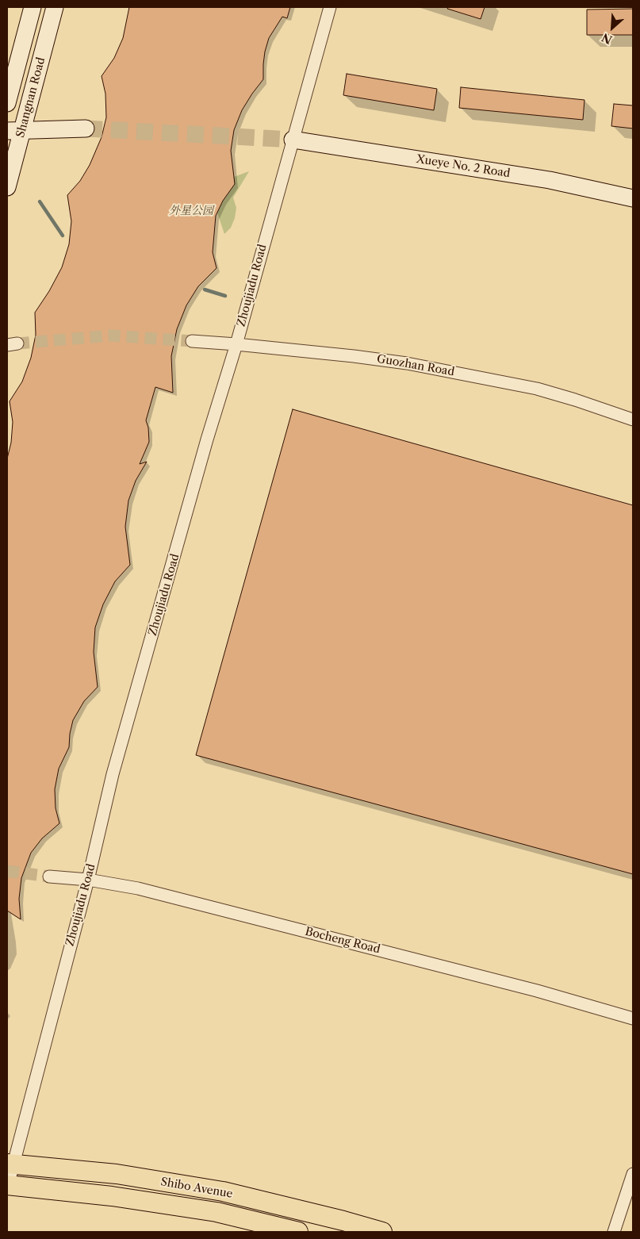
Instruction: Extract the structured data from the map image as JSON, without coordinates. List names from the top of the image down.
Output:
{
  "streets": {
    "main road": ["Shibo Avenue"],
    "street": [
      "Shangnan Road",
      "Xueye No. 2 Road",
      "Zhoujiadu Road",
      "Guozhan Road",
      "Bocheng Road"
    ]
  },
  "crossings": [
    ["Xueye No. 2 Road", "Zhoujiadu Road"],
    ["Zhoujiadu Road", "Guozhan Road"],
    ["Zhoujiadu Road", "Bocheng Road"],
    ["Zhoujiadu Road", "Shibo Avenue"]
  ],
  "parks": ["外星公园"],
  "north": "bottom left"
}
